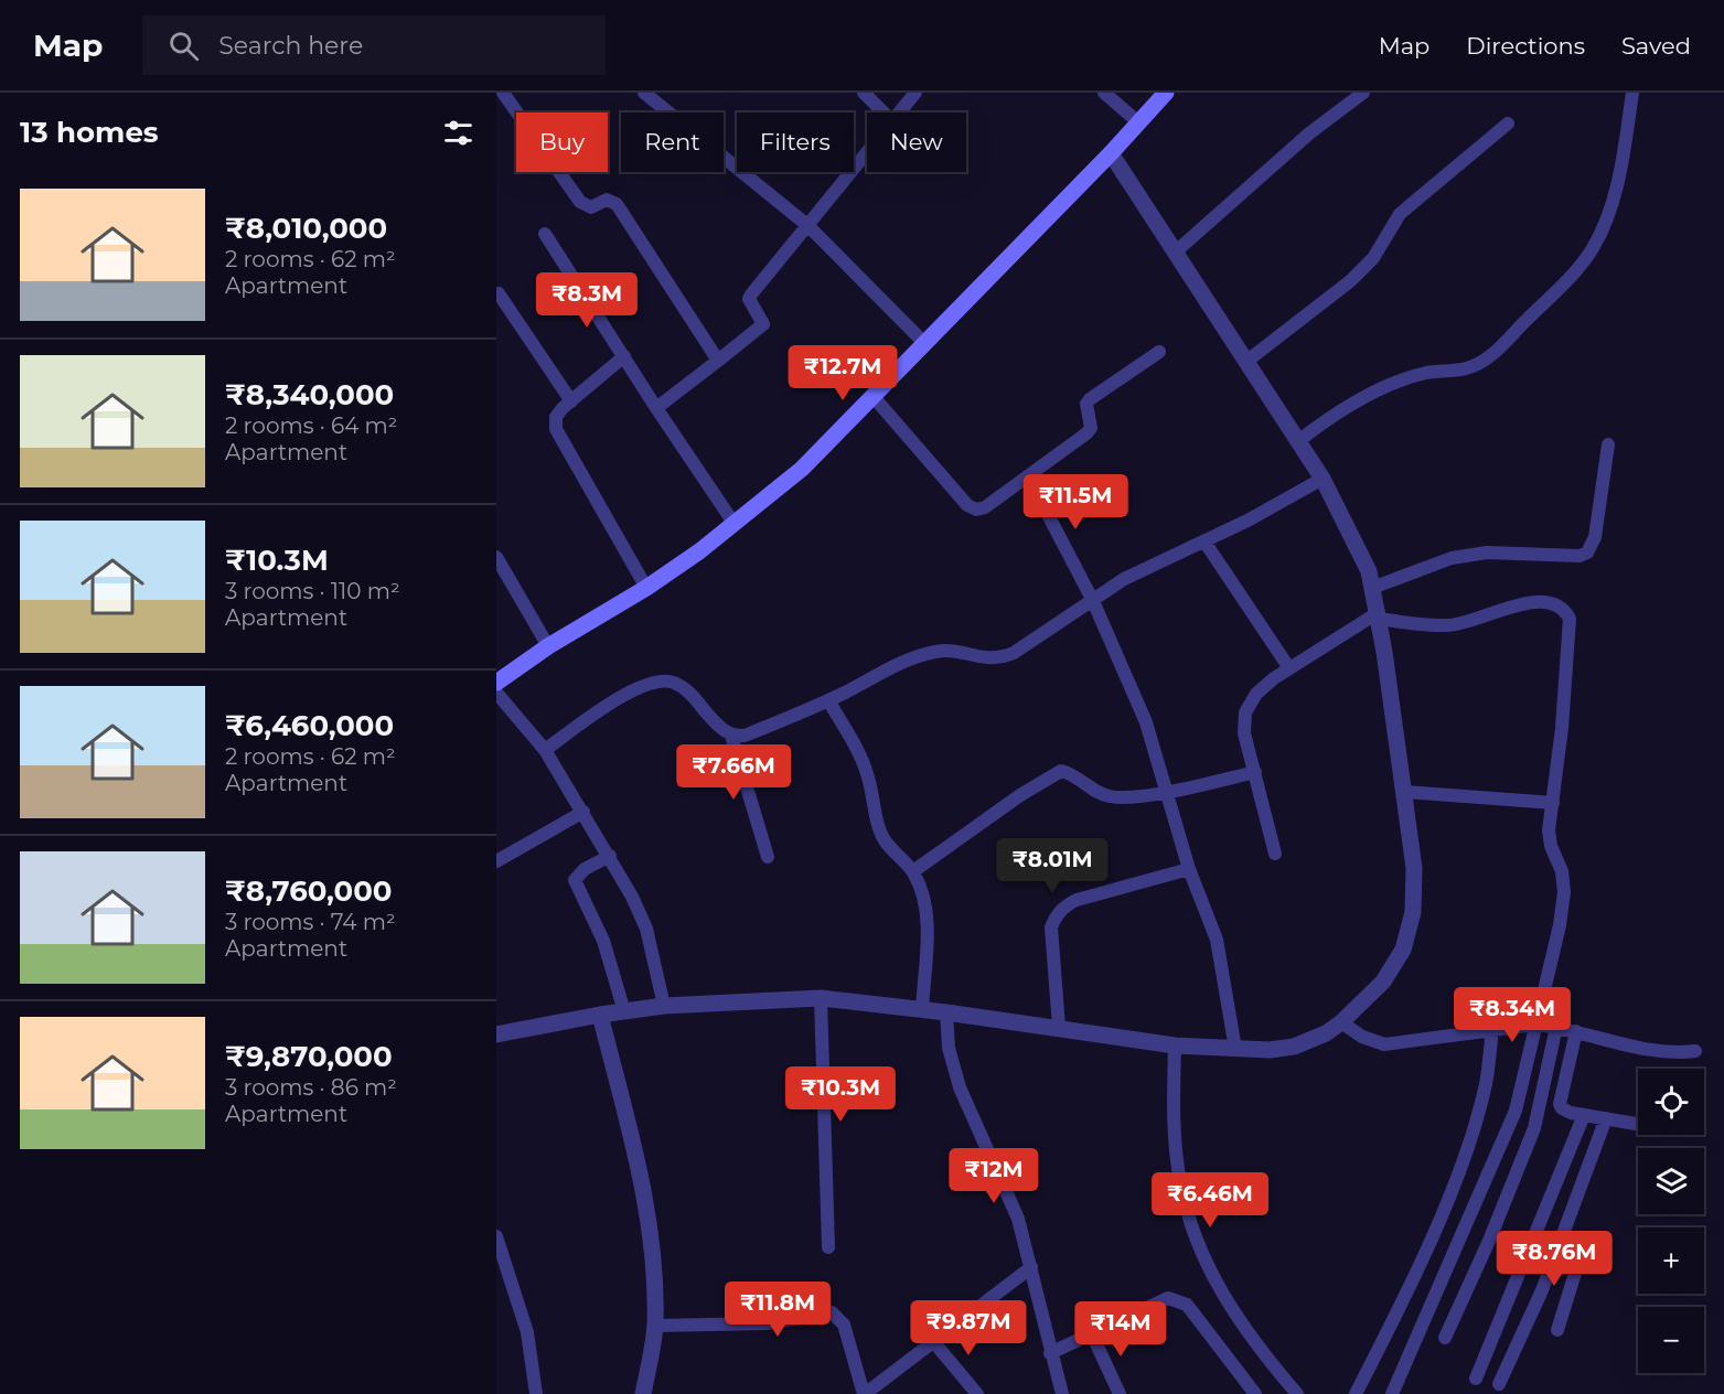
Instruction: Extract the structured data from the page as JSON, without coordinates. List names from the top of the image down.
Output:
{
  "page": {
    "header": "Map",
    "search": "Search here",
    "nav": ["Map", "Directions", "Saved"],
    "heading": "13 homes",
    "chip": [
      "Buy",
      "Rent",
      "Filters",
      "New"
    ],
    "list": [
      {
        "name": "₹8,010,000",
        "note": "2 rooms · 62 m² · Apartment"
      },
      {
        "name": "₹8,340,000",
        "note": "2 rooms · 64 m² · Apartment"
      },
      {
        "name": "₹10.3M",
        "note": "3 rooms · 110 m² · Apartment"
      },
      {
        "name": "₹6,460,000",
        "note": "2 rooms · 62 m² · Apartment"
      },
      {
        "name": "₹8,760,000",
        "note": "3 rooms · 74 m² · Apartment"
      },
      {
        "name": "₹9,870,000",
        "note": "3 rooms · 86 m² · Apartment"
      }
    ],
    "price": [
      "₹8.3M",
      "₹12.7M",
      "₹11.5M",
      "₹7.66M",
      "₹8.01M",
      "₹8.34M",
      "₹10.3M",
      "₹12M",
      "₹6.46M",
      "₹8.76M",
      "₹11.8M",
      "₹9.87M",
      "₹14M"
    ],
    "map_buttons": ["+", "−"]
  }
}
